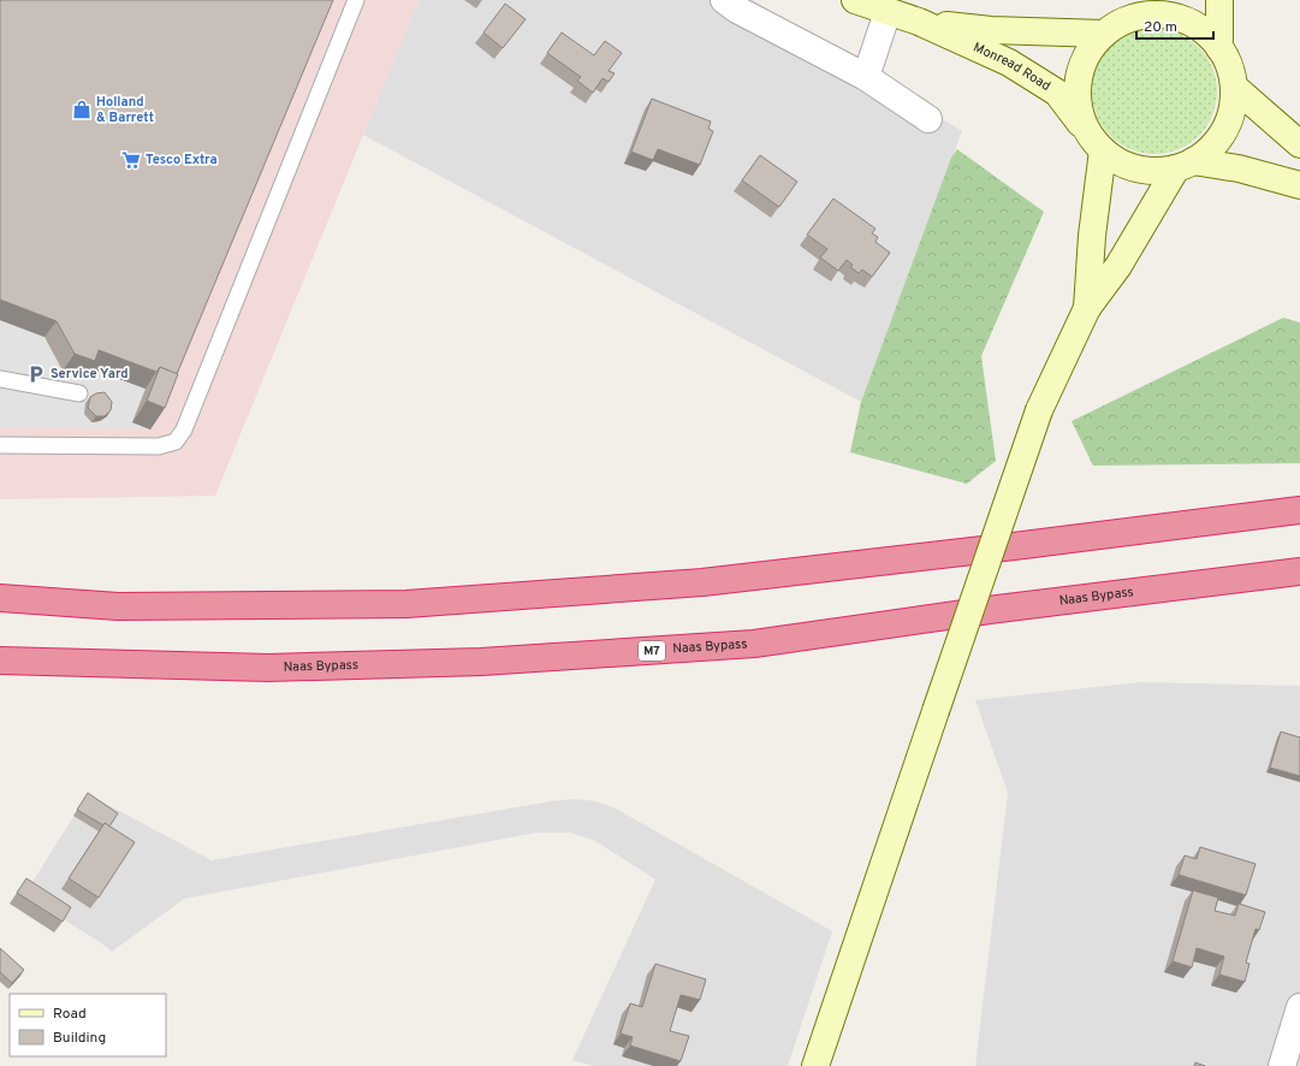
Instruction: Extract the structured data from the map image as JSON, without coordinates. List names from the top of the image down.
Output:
{
  "streets": {
    "highway": ["Naas Bypass", "M7"],
    "street": ["Monread Road"]
  },
  "places": {
    "shop": ["Holland & Barrett"],
    "supermarket": ["Tesco Extra"],
    "parking": ["Service Yard"]
  },
  "legend": ["Road", "Building"],
  "scale_bar": "20 m"
}
